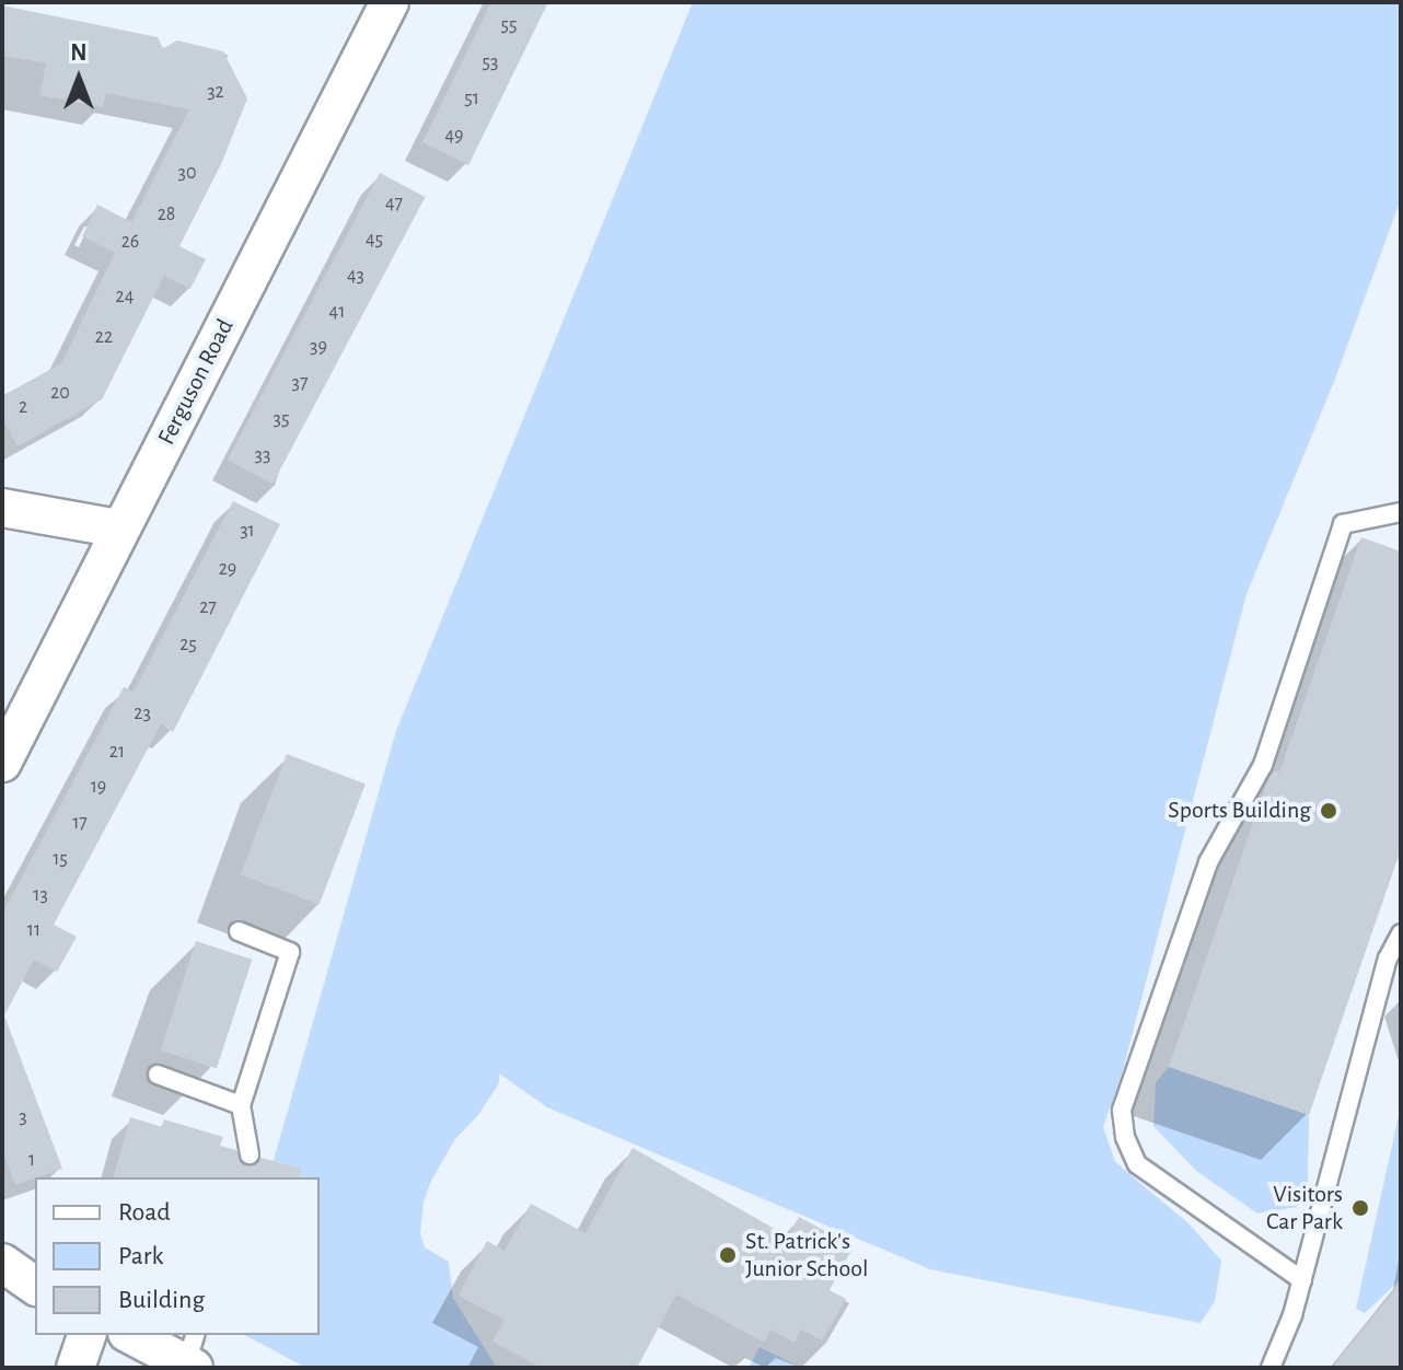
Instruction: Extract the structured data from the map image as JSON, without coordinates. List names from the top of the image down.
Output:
{
  "streets": {
    "street": ["Ferguson Road"]
  },
  "places": ["Sports Building", "Visitors Car Park", "St. Patrick's Junior School"],
  "house_numbers": [
    "55",
    "53",
    "32",
    "51",
    "49",
    "30",
    "47",
    "28",
    "45",
    "26",
    "43",
    "24",
    "41",
    "22",
    "39",
    "37",
    "20",
    "2",
    "35",
    "33",
    "31",
    "29",
    "27",
    "25",
    "23",
    "21",
    "19",
    "17",
    "15",
    "13",
    "11",
    "3",
    "1"
  ],
  "legend": ["Road", "Park", "Building"],
  "north": "top"
}
